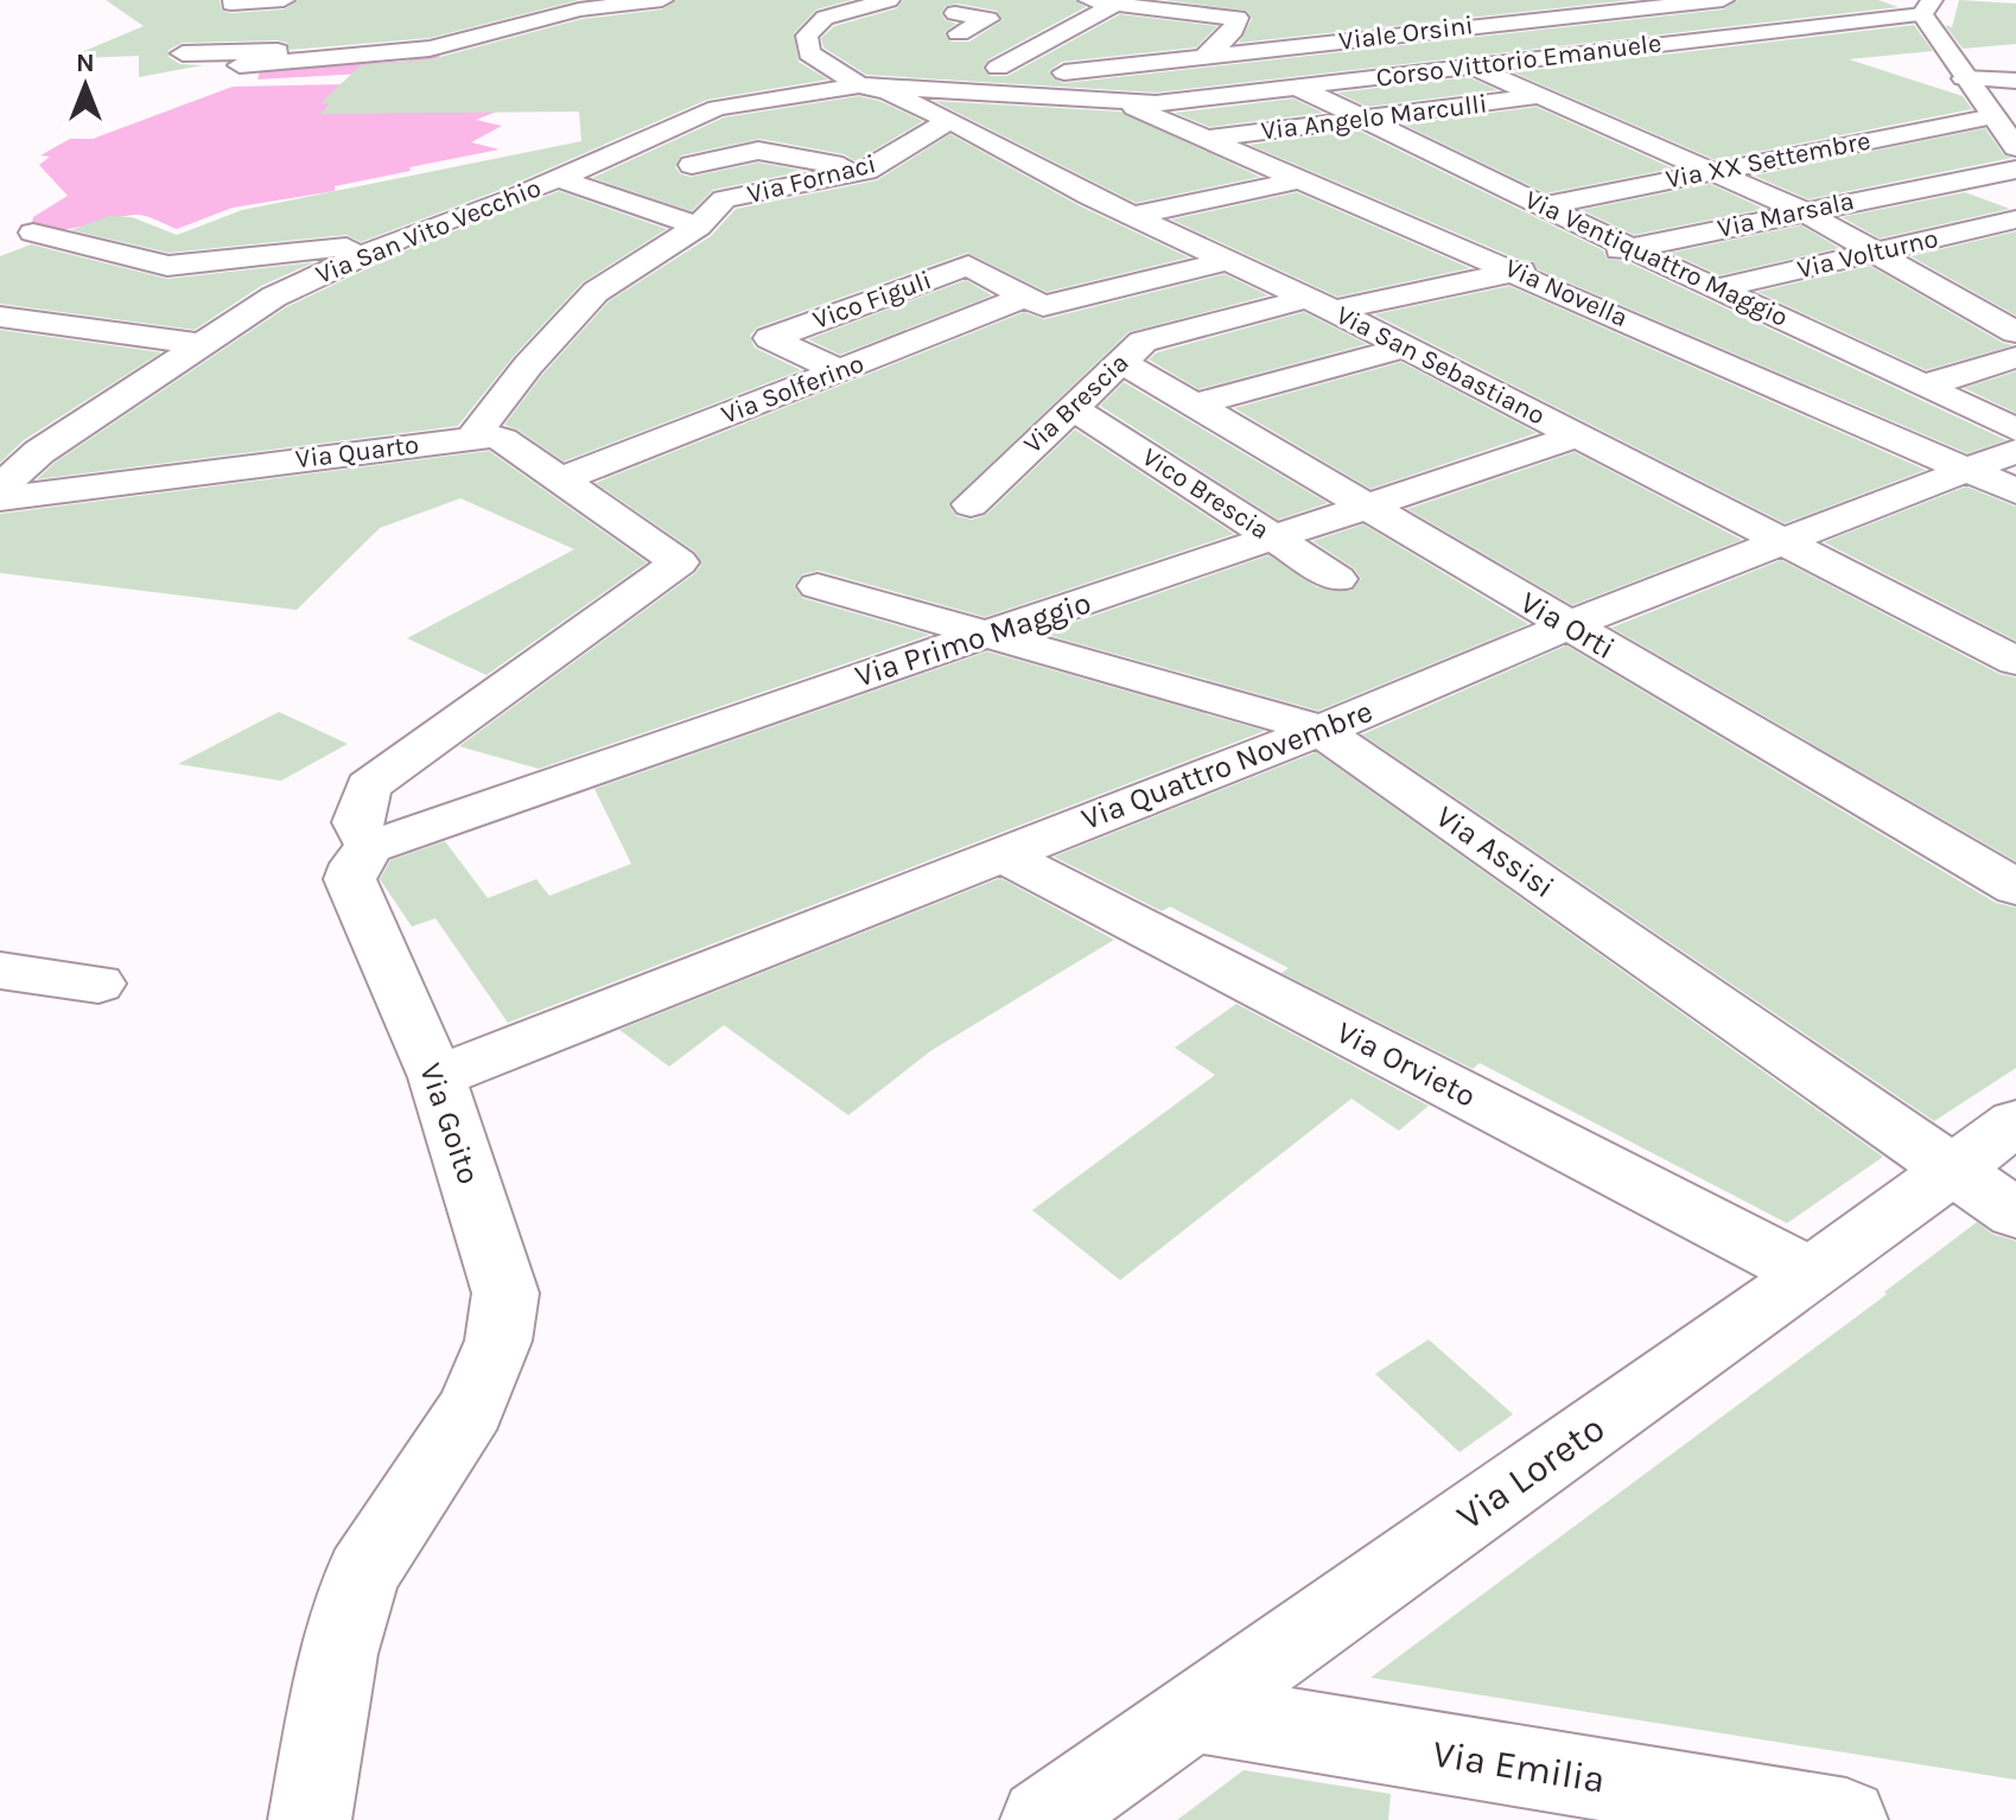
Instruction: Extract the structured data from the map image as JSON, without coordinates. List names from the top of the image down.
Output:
{
  "streets": {
    "street": [
      "Viale Orsini",
      "Corso Vittorio Emanuele",
      "Via Angelo Marculli",
      "Via XX Settembre",
      "Via Fornaci",
      "Via Marsala",
      "Via San Vito Vecchio",
      "Via Volturno",
      "Via Ventiquattro Maggio",
      "Via Novella",
      "Vico Figuli",
      "Via San Sebastiano",
      "Via Solferino",
      "Via Brescia",
      "Via Quarto",
      "Vico Brescia",
      "Via Orti",
      "Via Primo Maggio",
      "Via Quattro Novembre",
      "Via Assisi",
      "Via Orvieto",
      "Via Goito",
      "Via Loreto",
      "Via Emilia"
    ]
  },
  "crossings": [
    ["Corso Vittorio Emanuele", "Via Ventiquattro Maggio"],
    ["Corso Vittorio Emanuele", "Via Novella"],
    ["Via Angelo Marculli", "Via Ventiquattro Maggio"],
    ["Via Angelo Marculli", "Via Novella"],
    ["Via XX Settembre", "Via Ventiquattro Maggio"],
    ["Via Fornaci", "Via San Sebastiano"],
    ["Via Fornaci", "Via Quarto"],
    ["Via Marsala", "Via Ventiquattro Maggio"],
    ["Via Marsala", "Via Novella"],
    ["Via Marsala", "Via San Sebastiano"],
    ["Via Marsala", "Via Brescia"],
    ["Via San Vito Vecchio", "Via San Sebastiano"],
    ["Via Volturno", "Via Ventiquattro Maggio"],
    ["Via Novella", "Via Quattro Novembre"],
    ["Vico Figuli", "Via Solferino"],
    ["Via San Sebastiano", "Via Solferino"],
    ["Via San Sebastiano", "Via Brescia"],
    ["Via San Sebastiano", "Via Primo Maggio"],
    ["Via San Sebastiano", "Via Quattro Novembre"],
    ["Via Solferino", "Via Quarto"],
    ["Via Brescia", "Vico Brescia"],
    ["Via Brescia", "Via Orti"],
    ["Via Quarto", "Via Primo Maggio"],
    ["Via Quarto", "Via Goito"],
    ["Vico Brescia", "Via Primo Maggio"],
    ["Via Orti", "Via Primo Maggio"],
    ["Via Orti", "Via Quattro Novembre"],
    ["Via Primo Maggio", "Via Assisi"],
    ["Via Primo Maggio", "Via Goito"],
    ["Via Quattro Novembre", "Via Assisi"],
    ["Via Quattro Novembre", "Via Orvieto"],
    ["Via Quattro Novembre", "Via Goito"],
    ["Via Assisi", "Via Loreto"],
    ["Via Orvieto", "Via Loreto"],
    ["Via Loreto", "Via Emilia"]
  ],
  "north": "top"
}
